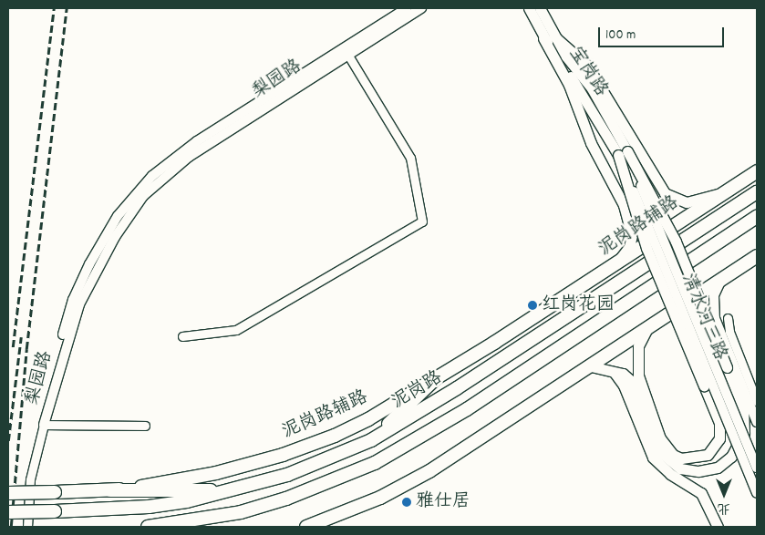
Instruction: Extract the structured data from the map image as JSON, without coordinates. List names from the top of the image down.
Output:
{
  "streets": {
    "main road": ["宝岗路", "泥岗路辅路", "泥岗路"],
    "street": ["梨园路", "清水河三路"]
  },
  "crossings": [
    ["宝岗路", "清水河三路"]
  ],
  "places": ["红岗花园", "雅仕居"],
  "scale_bar": "100 m",
  "north": "bottom"
}
